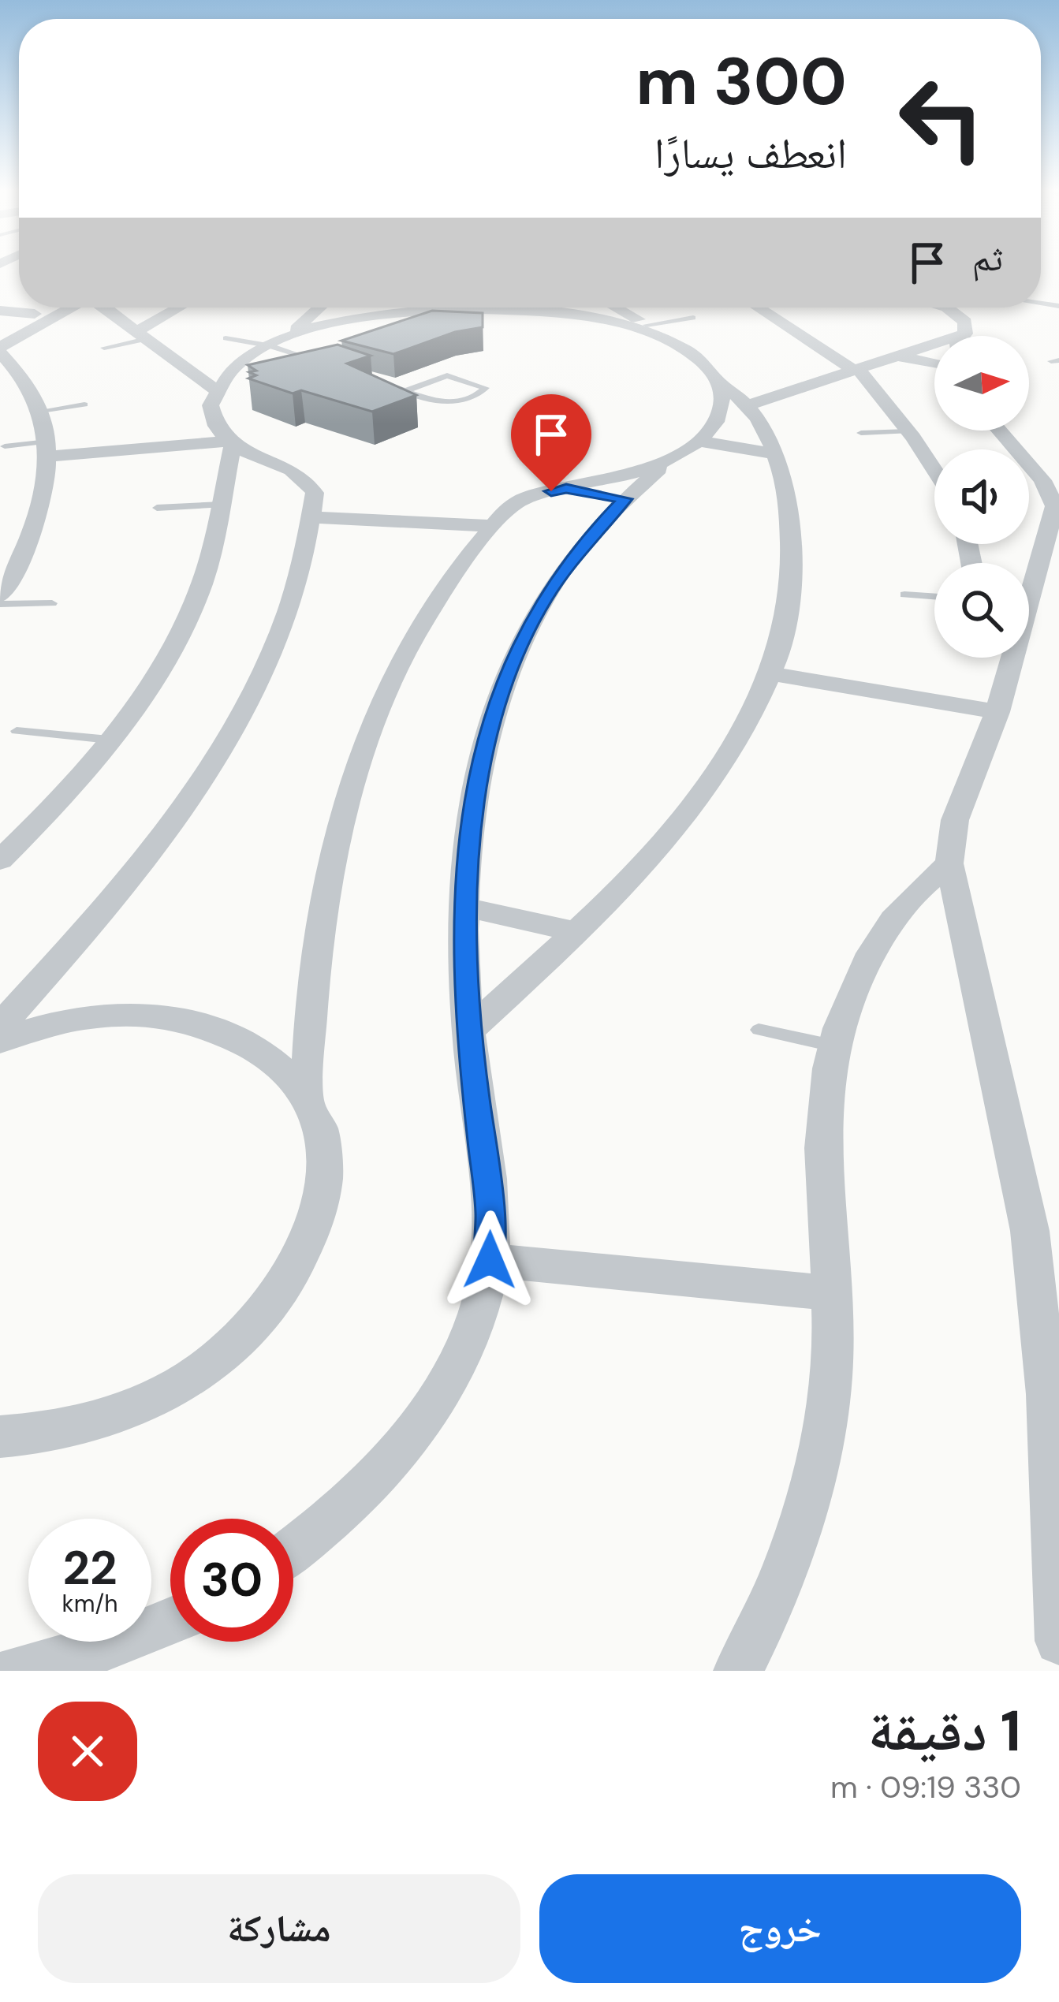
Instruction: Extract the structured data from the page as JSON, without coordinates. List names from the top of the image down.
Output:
{
  "north": "right",
  "page": {
    "turn": ["300 m", "انعطف يسارًا"],
    "then": "ثم",
    "speed": "22 km/h",
    "limit": "30",
    "heading": ["1 دقيقة", "330 m · 09:19"],
    "buttons": ["خروج", "مشاركة"]
  }
}
